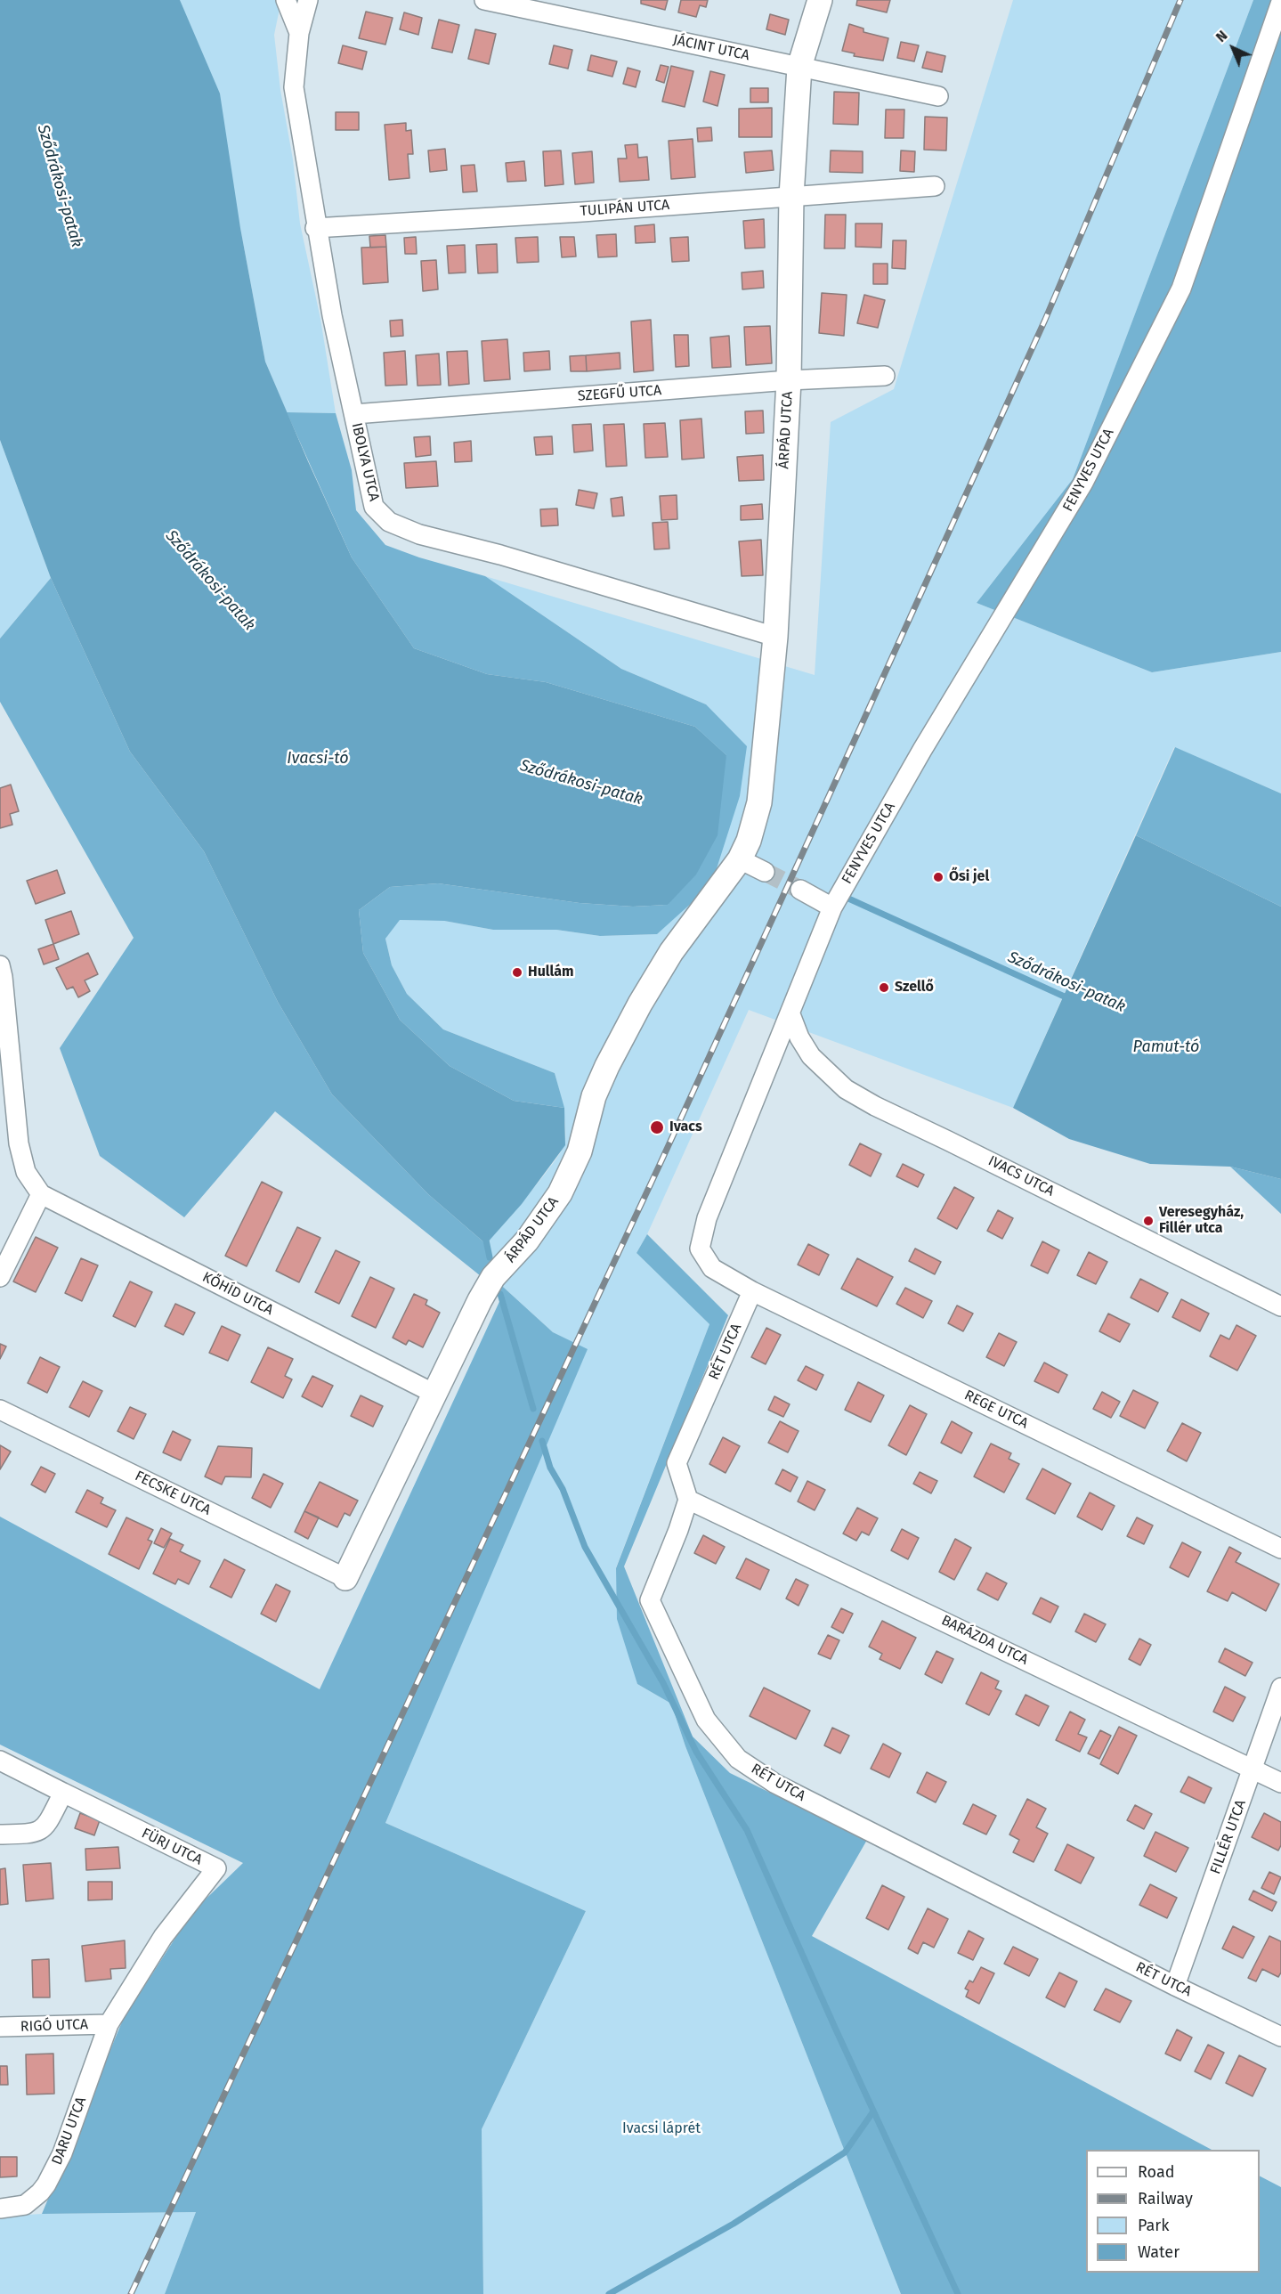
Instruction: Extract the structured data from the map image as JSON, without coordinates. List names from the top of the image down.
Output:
{
  "streets": {
    "street": [
      "JÁCINT UTCA",
      "TULIPÁN UTCA",
      "SZEGFŰ UTCA",
      "ÁRPÁD UTCA",
      "IBOLYA UTCA",
      "FENYVES UTCA",
      "IVACS UTCA",
      "KŐHÍD UTCA",
      "RÉT UTCA",
      "REGE UTCA",
      "FECSKE UTCA",
      "BARÁZDA UTCA",
      "FILLÉR UTCA",
      "FÜRJ UTCA",
      "RIGÓ UTCA",
      "DARU UTCA"
    ]
  },
  "crossings": [
    ["JÁCINT UTCA", "ÁRPÁD UTCA"],
    ["TULIPÁN UTCA", "ÁRPÁD UTCA"],
    ["TULIPÁN UTCA", "IBOLYA UTCA"],
    ["SZEGFŰ UTCA", "ÁRPÁD UTCA"],
    ["SZEGFŰ UTCA", "IBOLYA UTCA"],
    ["ÁRPÁD UTCA", "IBOLYA UTCA"],
    ["ÁRPÁD UTCA", "KŐHÍD UTCA"],
    ["ÁRPÁD UTCA", "FECSKE UTCA"],
    ["FENYVES UTCA", "IVACS UTCA"],
    ["FENYVES UTCA", "REGE UTCA"],
    ["RÉT UTCA", "REGE UTCA"],
    ["RÉT UTCA", "BARÁZDA UTCA"],
    ["RÉT UTCA", "FILLÉR UTCA"],
    ["BARÁZDA UTCA", "FILLÉR UTCA"],
    ["FÜRJ UTCA", "RIGÓ UTCA"],
    ["FÜRJ UTCA", "DARU UTCA"],
    ["RIGÓ UTCA", "DARU UTCA"]
  ],
  "water": ["Sződrákosi-patak", "Ivacsi-tó", "Pamut-tó"],
  "parks": ["Ivacsi láprét"],
  "places": [
    "Ősi jel",
    "Hullám",
    "Szellő",
    "Ivacs",
    "Veresegyház, Fillér utca"
  ],
  "legend": [
    "Road",
    "Railway",
    "Park",
    "Water"
  ],
  "north": "top left"
}
